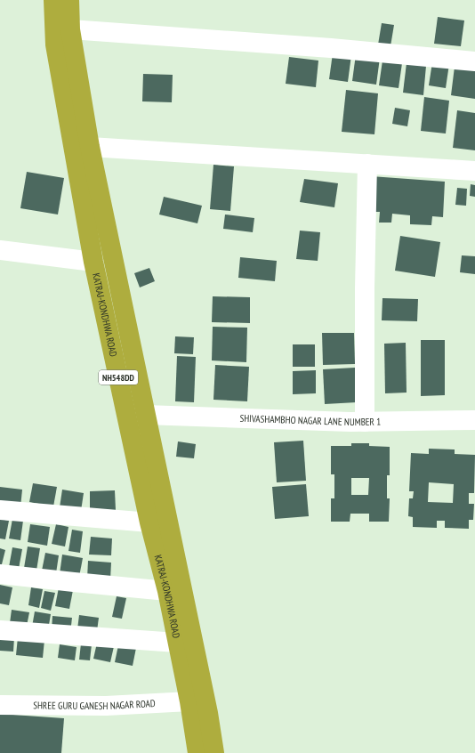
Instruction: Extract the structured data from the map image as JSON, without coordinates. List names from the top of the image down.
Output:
{
  "streets": {
    "highway": ["KATRAJ-KONDHWA ROAD", "NH548DD"],
    "street": ["SHIVASHAMBHO NAGAR LANE NUMBER 1", "SHREE GURU GANESH NAGAR ROAD"]
  },
  "crossings": [
    ["KATRAJ-KONDHWA ROAD", "SHIVASHAMBHO NAGAR LANE NUMBER 1"],
    ["KATRAJ-KONDHWA ROAD", "SHREE GURU GANESH NAGAR ROAD"]
  ]
}
